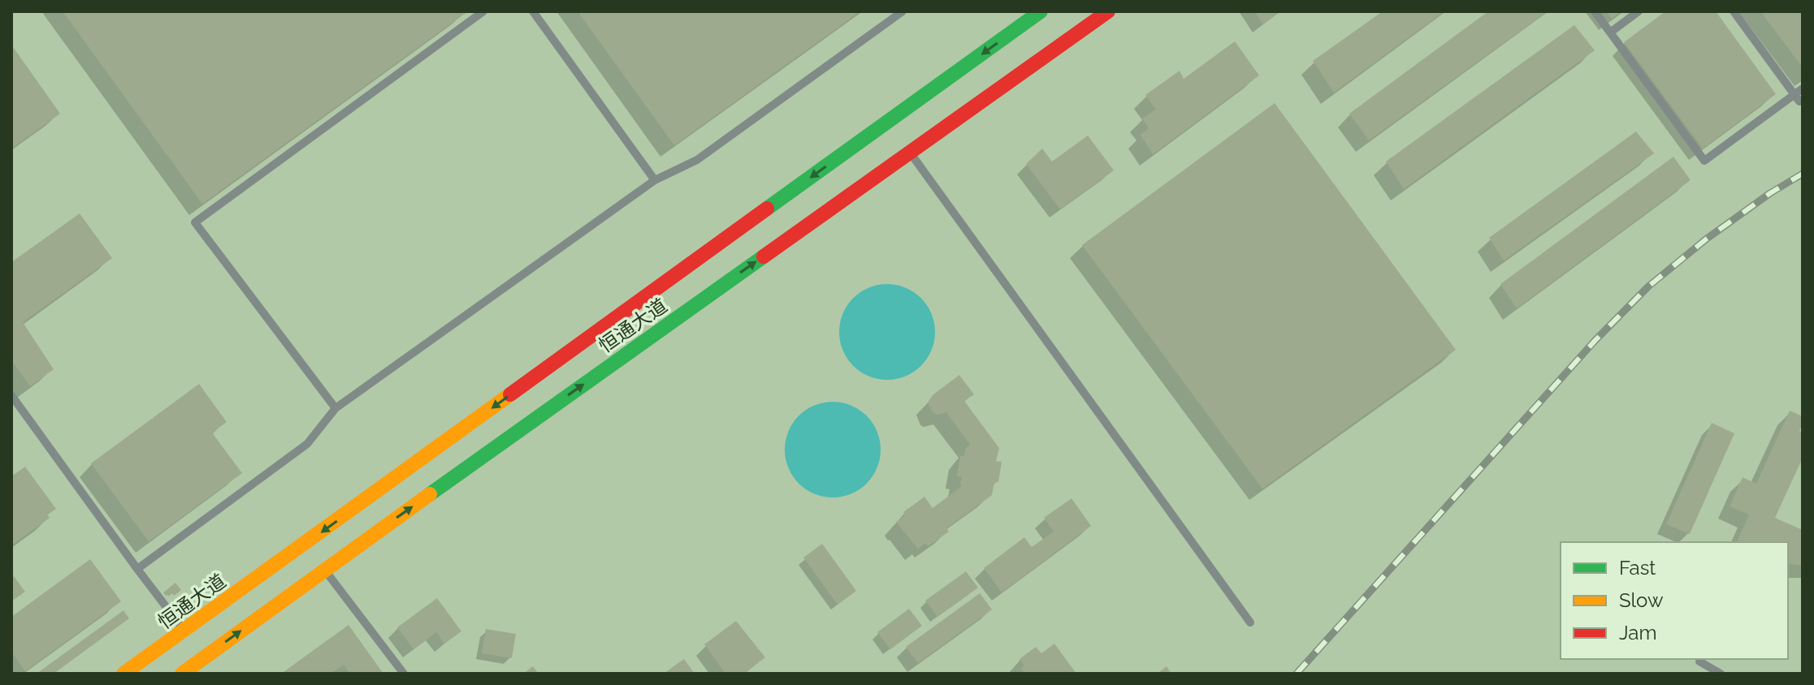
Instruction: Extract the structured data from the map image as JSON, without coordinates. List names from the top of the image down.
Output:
{
  "streets": {
    "main road": ["恒通大道"]
  },
  "legend": ["Fast", "Slow", "Jam"]
}
